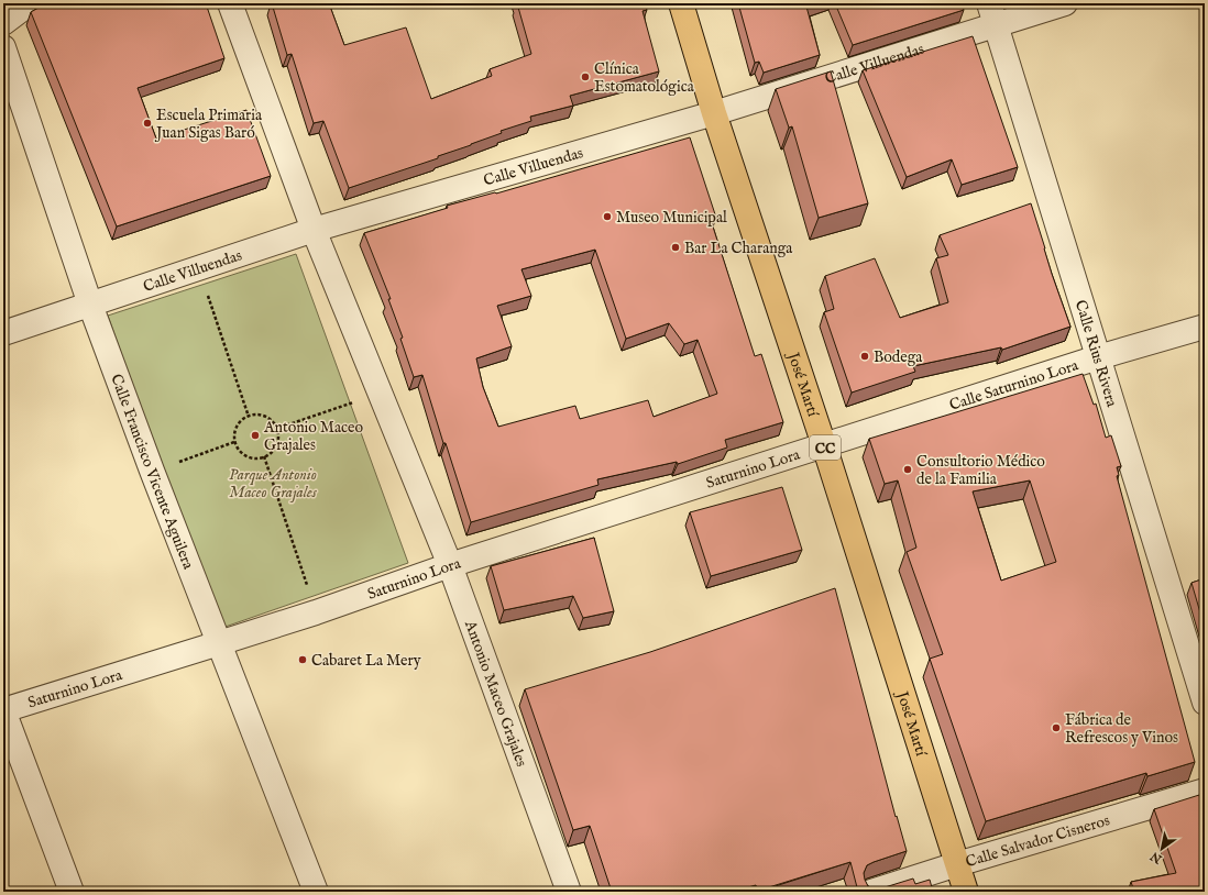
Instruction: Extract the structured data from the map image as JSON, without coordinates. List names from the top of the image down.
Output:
{
  "streets": {
    "main road": ["José Martí", "CC"],
    "street": [
      "Calle Villuendas",
      "Calle Rius Rivera",
      "Calle Saturnino Lora",
      "Saturnino Lora",
      "Calle Francisco Vicente Aguilera",
      "Antonio Maceo Grajales",
      "Calle Salvador Cisneros"
    ]
  },
  "crossings": [
    ["Calle Villuendas", "Calle Rius Rivera"],
    ["Calle Villuendas", "José Martí"],
    ["Calle Villuendas", "Calle Francisco Vicente Aguilera"],
    ["Calle Villuendas", "Antonio Maceo Grajales"],
    ["Calle Rius Rivera", "Calle Saturnino Lora"],
    ["José Martí", "Calle Saturnino Lora"],
    ["José Martí", "Saturnino Lora"],
    ["José Martí", "Calle Salvador Cisneros"],
    ["Calle Saturnino Lora", "Saturnino Lora"],
    ["Saturnino Lora", "Calle Francisco Vicente Aguilera"],
    ["Saturnino Lora", "Antonio Maceo Grajales"]
  ],
  "parks": ["Parque Antonio Maceo Grajales"],
  "places": [
    "Clínica Estomatológica",
    "Escuela Primaria Juan Sigas Baró",
    "Museo Municipal",
    "Bar La Charanga",
    "Bodega",
    "Antonio Maceo Grajales",
    "Consultorio Médico de la Familia",
    "Cabaret La Mery",
    "Fábrica de Refrescos y Vinos"
  ],
  "north": "bottom left"
}
